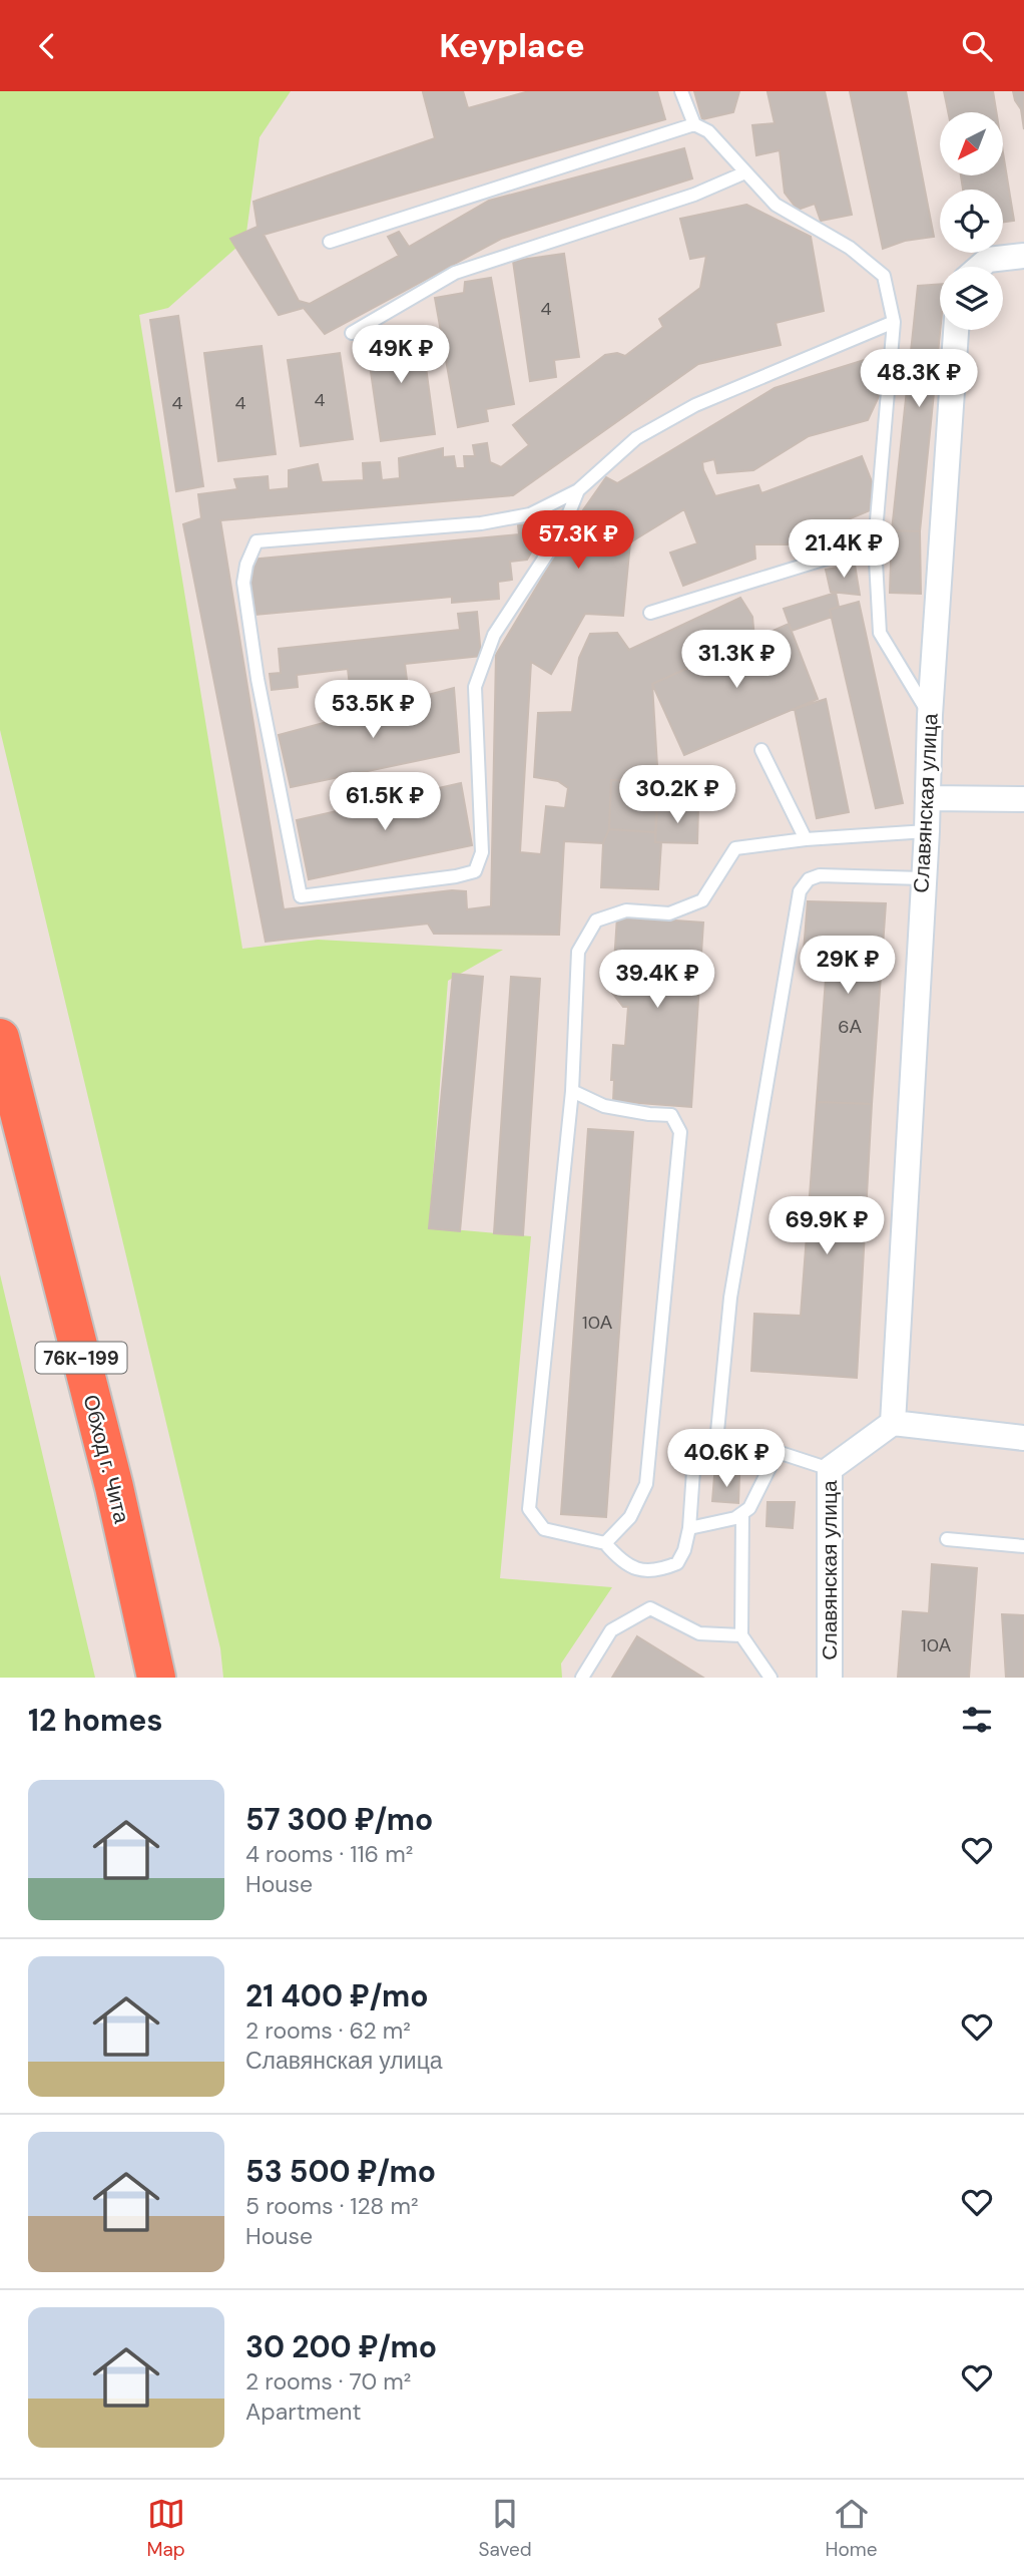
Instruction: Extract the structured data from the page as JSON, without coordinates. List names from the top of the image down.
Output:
{
  "streets": {
    "highway": ["76К-199", "Обход г. Чита"],
    "street": ["Славянская улица"]
  },
  "house_numbers": [
    "4",
    "4",
    "4",
    "4",
    "6А",
    "10А",
    "10А"
  ],
  "north": "bottom left",
  "page": {
    "header": "Keyplace",
    "price": [
      "49K ₽",
      "48.3K ₽",
      "57.3K ₽",
      "21.4K ₽",
      "31.3K ₽",
      "53.5K ₽",
      "30.2K ₽",
      "61.5K ₽",
      "29K ₽",
      "39.4K ₽",
      "69.9K ₽",
      "40.6K ₽"
    ],
    "heading": "12 homes",
    "list": [
      {
        "name": "57 300 ₽/mo",
        "note": "4 rooms · 116 m² · House"
      },
      {
        "name": "21 400 ₽/mo",
        "note": "2 rooms · 62 m² · Славянская улица"
      },
      {
        "name": "53 500 ₽/mo",
        "note": "5 rooms · 128 m² · House"
      },
      {
        "name": "30 200 ₽/mo",
        "note": "2 rooms · 70 m² · Apartment"
      }
    ],
    "tabs": ["Map", "Saved", "Home"]
  }
}
